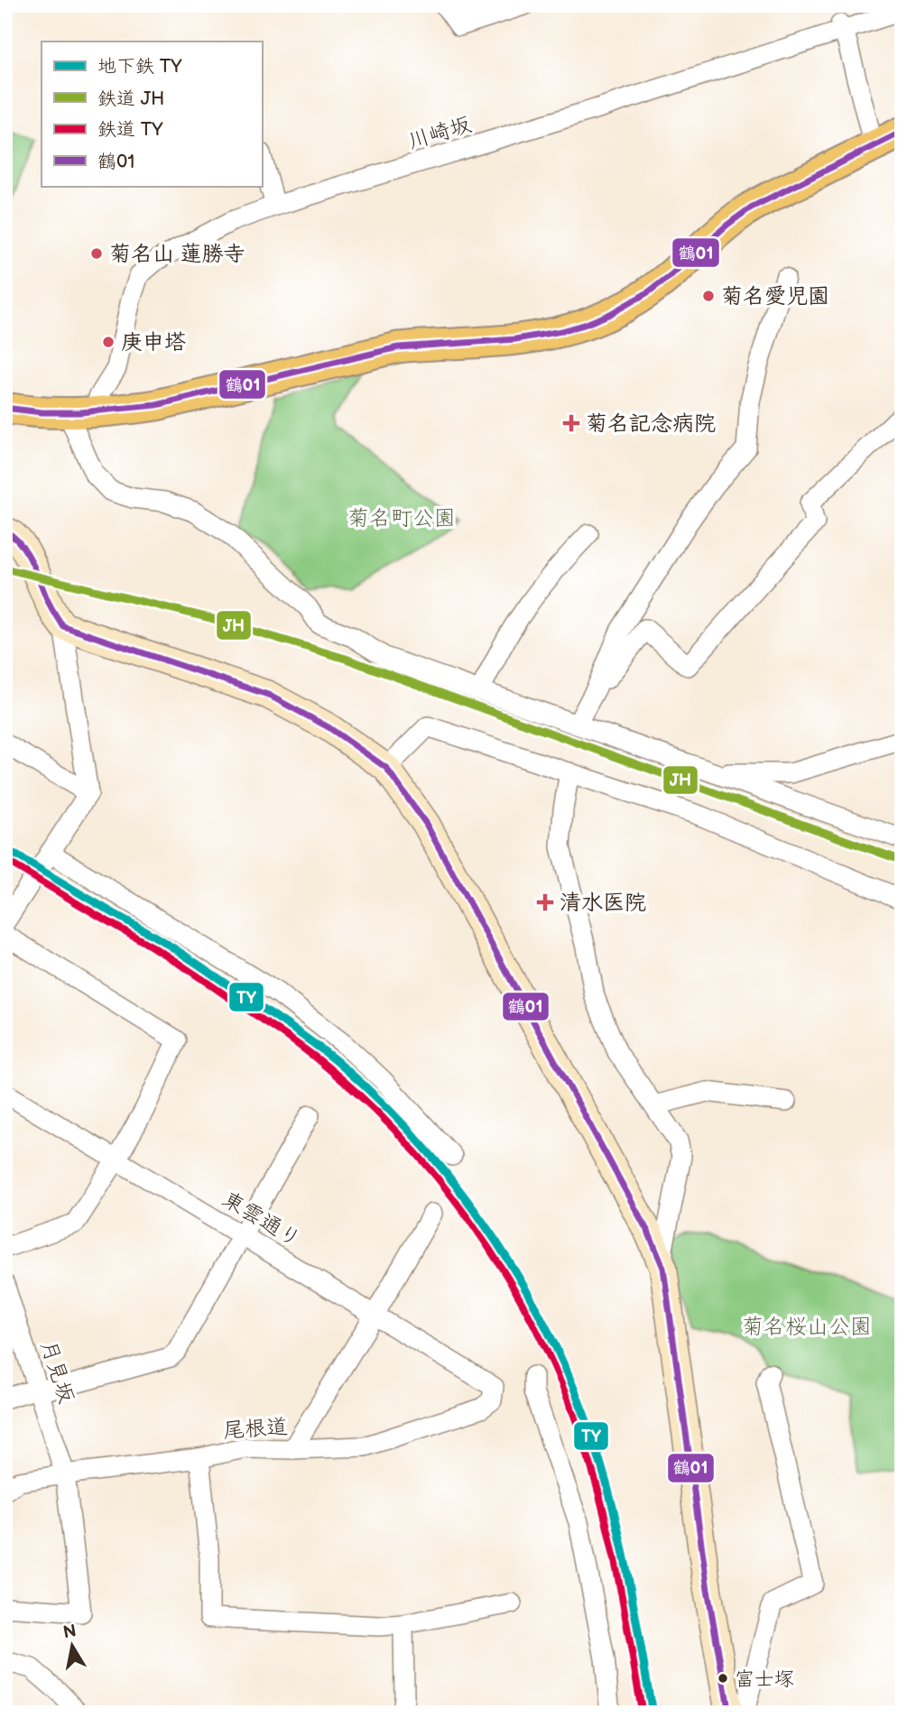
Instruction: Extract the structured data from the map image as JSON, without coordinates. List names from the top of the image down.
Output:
{
  "streets": {
    "street": [
      "川崎坂",
      "東雲通り",
      "月見坂",
      "尾根道"
    ]
  },
  "crossings": [
    ["東雲通り", "尾根道"],
    ["月見坂", "尾根道"]
  ],
  "parks": ["菊名町公園", "菊名桜山公園"],
  "places": {
    "other": [
      "菊名山 蓮勝寺",
      "菊名愛児園",
      "庚申塔",
      "富士塚"
    ],
    "health": ["菊名記念病院", "清水医院"]
  },
  "lines": [
    "transit line 鶴01",
    "rail line JH",
    "metro line TY",
    "rail line TY"
  ],
  "legend": [
    "地下鉄 TY",
    "鉄道 JH",
    "鉄道 TY",
    "鶴01"
  ],
  "north": "top"
}
